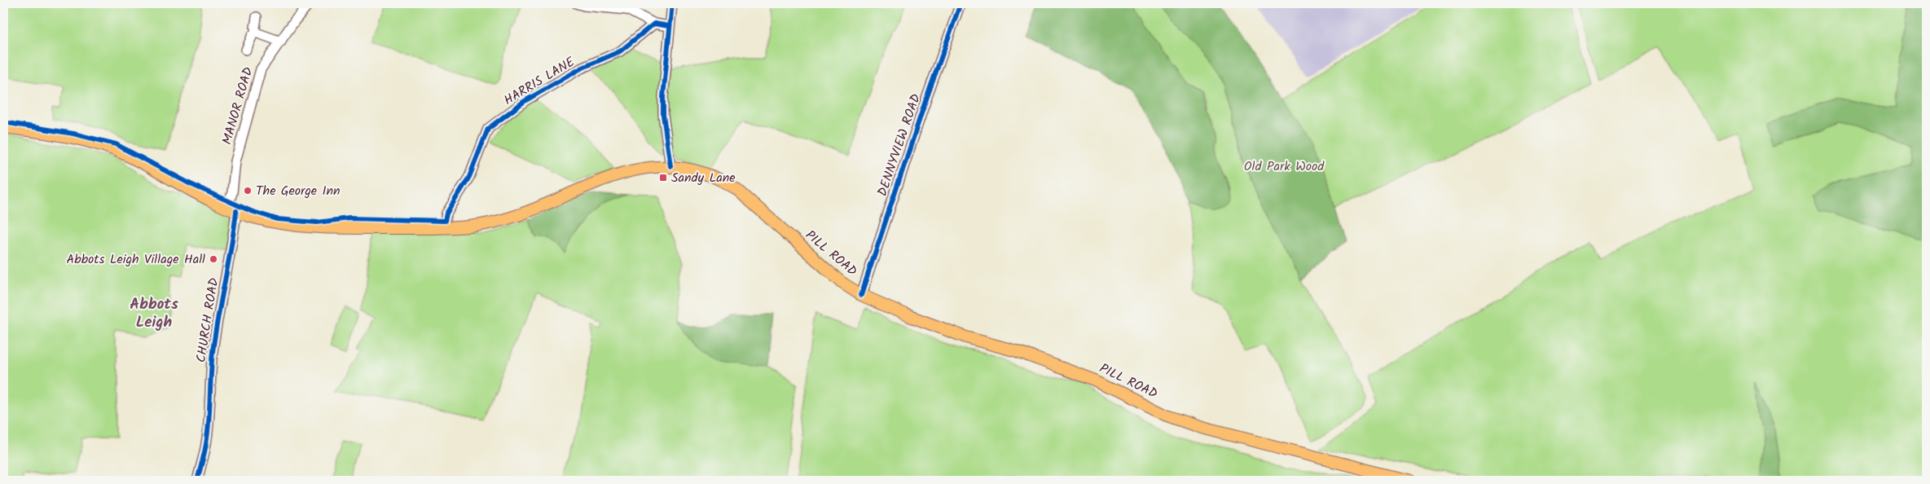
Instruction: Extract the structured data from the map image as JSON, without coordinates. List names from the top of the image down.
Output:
{
  "streets": {
    "main road": ["PILL ROAD"],
    "street": [
      "HARRIS LANE",
      "MANOR ROAD",
      "DENNYVIEW ROAD",
      "CHURCH ROAD"
    ]
  },
  "crossings": [
    ["HARRIS LANE", "PILL ROAD"],
    ["MANOR ROAD", "PILL ROAD"],
    ["MANOR ROAD", "CHURCH ROAD"],
    ["DENNYVIEW ROAD", "PILL ROAD"],
    ["PILL ROAD", "CHURCH ROAD"]
  ],
  "districts": ["Abbots Leigh"],
  "parks": ["Old Park Wood"],
  "places": {
    "transit": ["Sandy Lane"],
    "other": ["The George Inn", "Abbots Leigh Village Hall"]
  }
}
